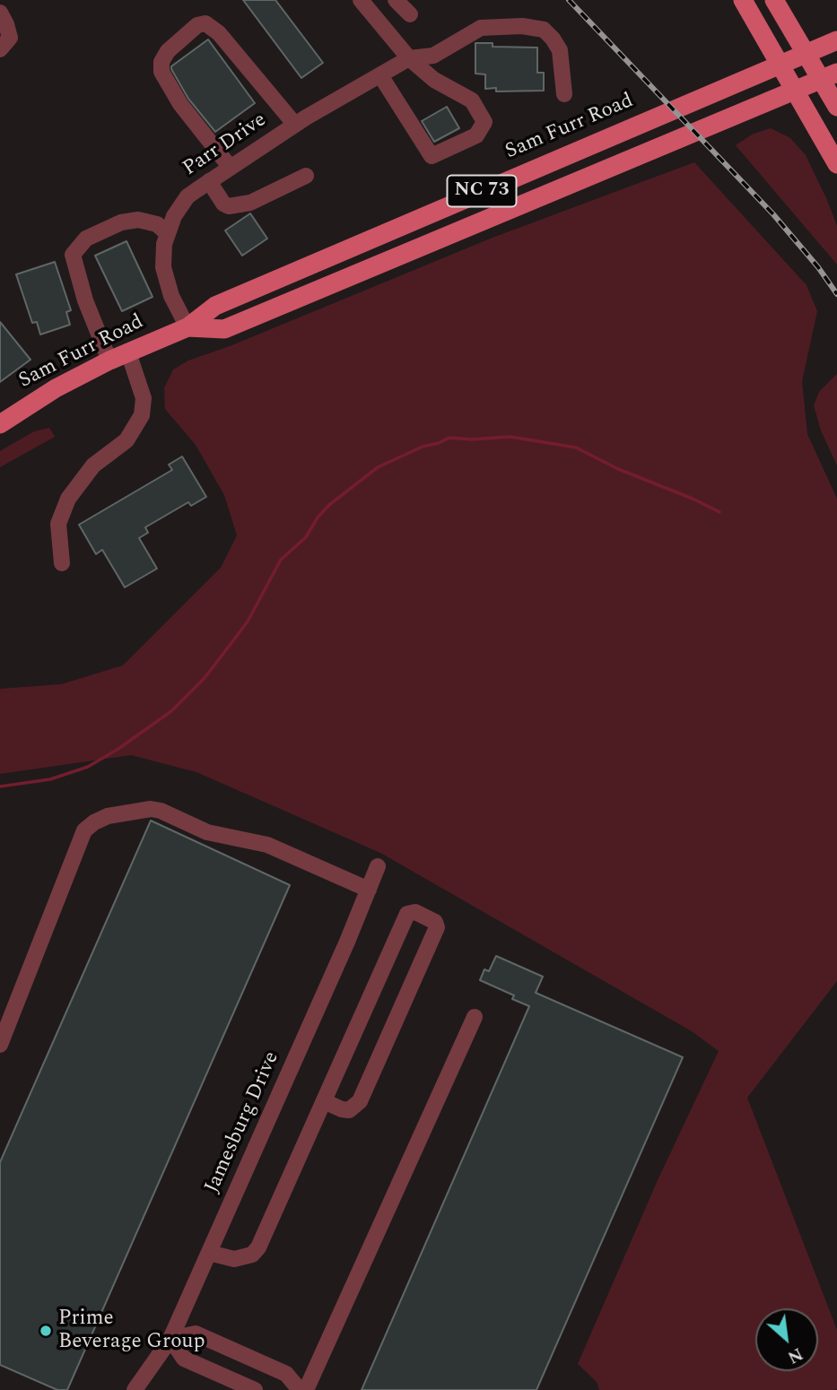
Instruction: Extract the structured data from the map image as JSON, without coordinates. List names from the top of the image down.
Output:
{
  "streets": {
    "main road": ["Sam Furr Road", "NC 73"],
    "street": ["Parr Drive", "Jamesburg Drive"]
  },
  "crossings": [
    ["Sam Furr Road", "Parr Drive"]
  ],
  "places": ["Prime Beverage Group"],
  "north": "bottom right"
}
